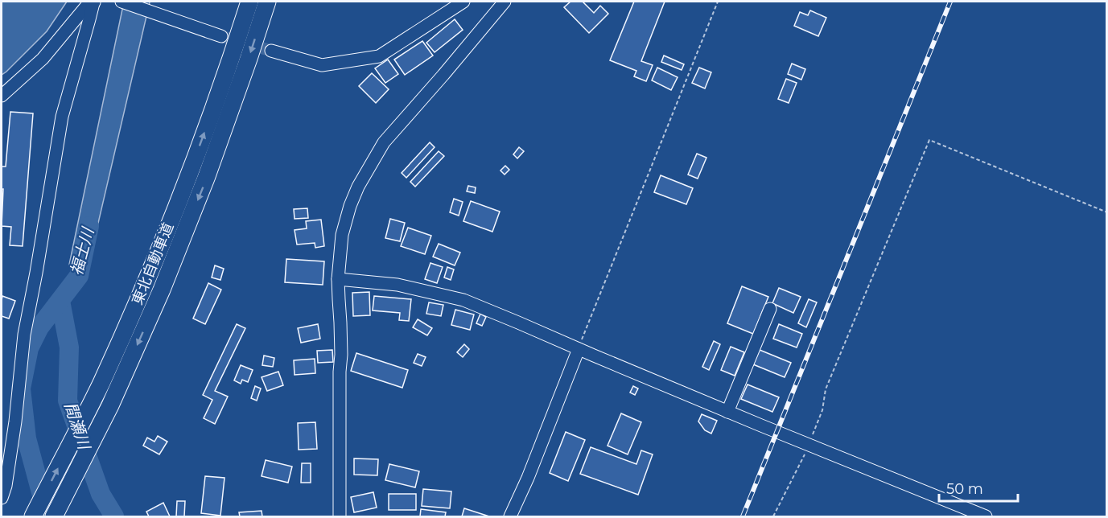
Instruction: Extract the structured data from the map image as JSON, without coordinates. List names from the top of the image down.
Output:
{
  "streets": {
    "highway": ["東北自動車道"]
  },
  "water": ["福士川", "間瀬川"],
  "scale_bar": "50 m"
}
